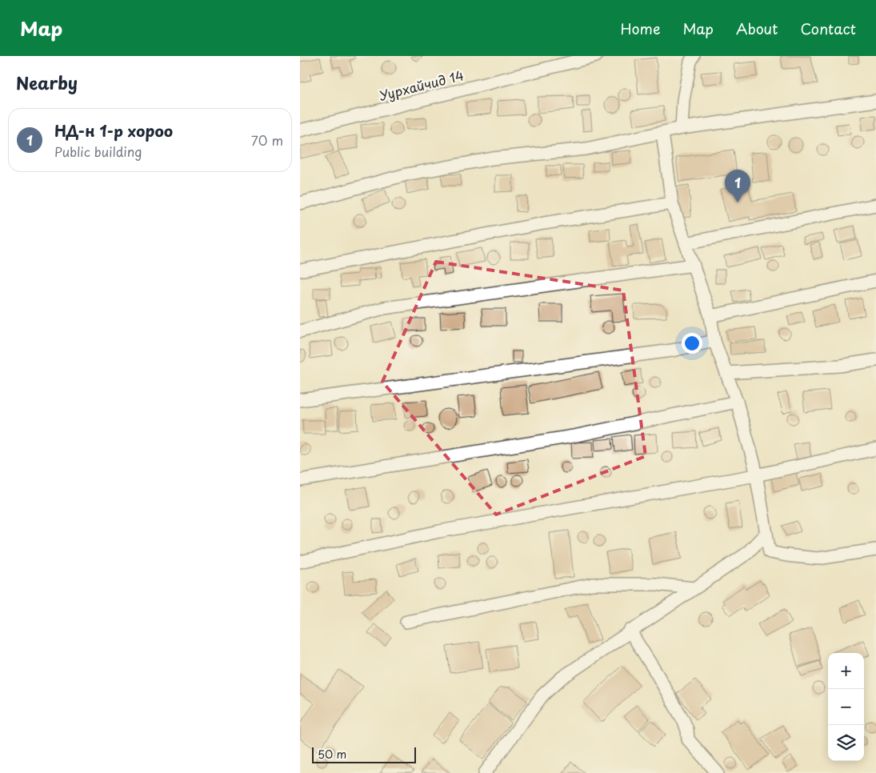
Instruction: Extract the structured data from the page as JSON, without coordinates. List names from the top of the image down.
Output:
{
  "streets": {
    "street": ["Уурхайчид 14"]
  },
  "scale_bar": "50 m",
  "page": {
    "header": "Map",
    "nav": [
      "Home",
      "Map",
      "About",
      "Contact"
    ],
    "heading": "Nearby",
    "list": [
      {
        "mark": "1",
        "name": "НД-н 1-р хороо",
        "note": "Public building",
        "value": "70 m"
      }
    ],
    "pins": "1",
    "map_buttons": ["+", "−"],
    "scale": "50 m"
  }
}
